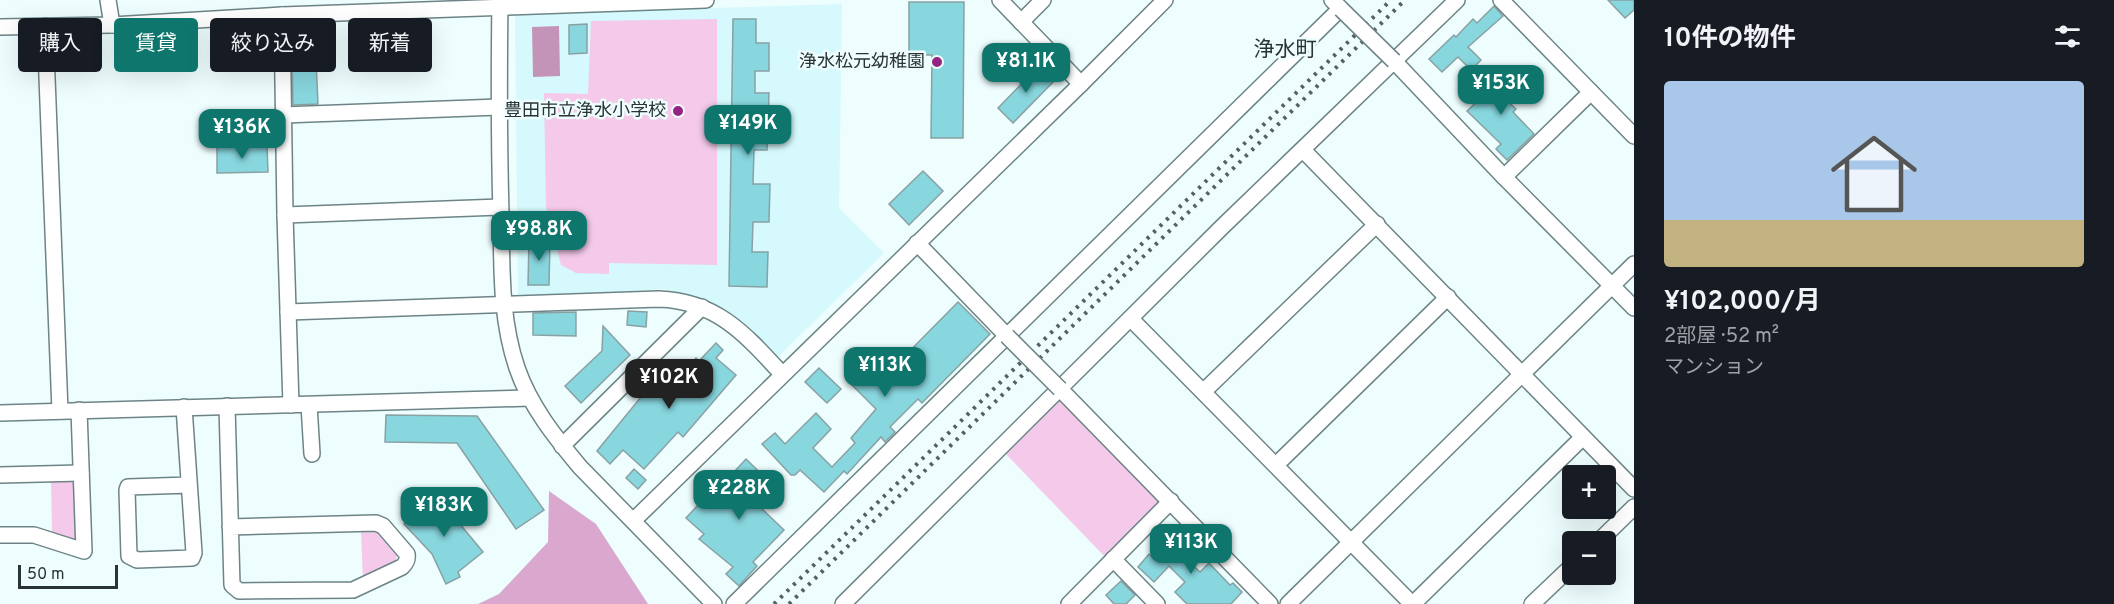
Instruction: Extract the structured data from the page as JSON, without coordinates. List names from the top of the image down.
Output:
{
  "districts": ["浄水町"],
  "places": ["浄水松元幼稚園", "豊田市立浄水小学校"],
  "scale_bar": "50 m",
  "page": {
    "heading": "10件の物件",
    "chip": [
      "購入",
      "賃貸",
      "絞り込み",
      "新着"
    ],
    "price": [
      "¥81.1K",
      "¥153K",
      "¥149K",
      "¥136K",
      "¥98.8K",
      "¥113K",
      "¥102K",
      "¥228K",
      "¥183K",
      "¥113K"
    ],
    "list": [
      {
        "name": "¥102,000/月",
        "note": "2部屋 · 52 m² · マンション"
      }
    ],
    "map_buttons": ["+", "−"],
    "scale": "50 m"
  }
}
